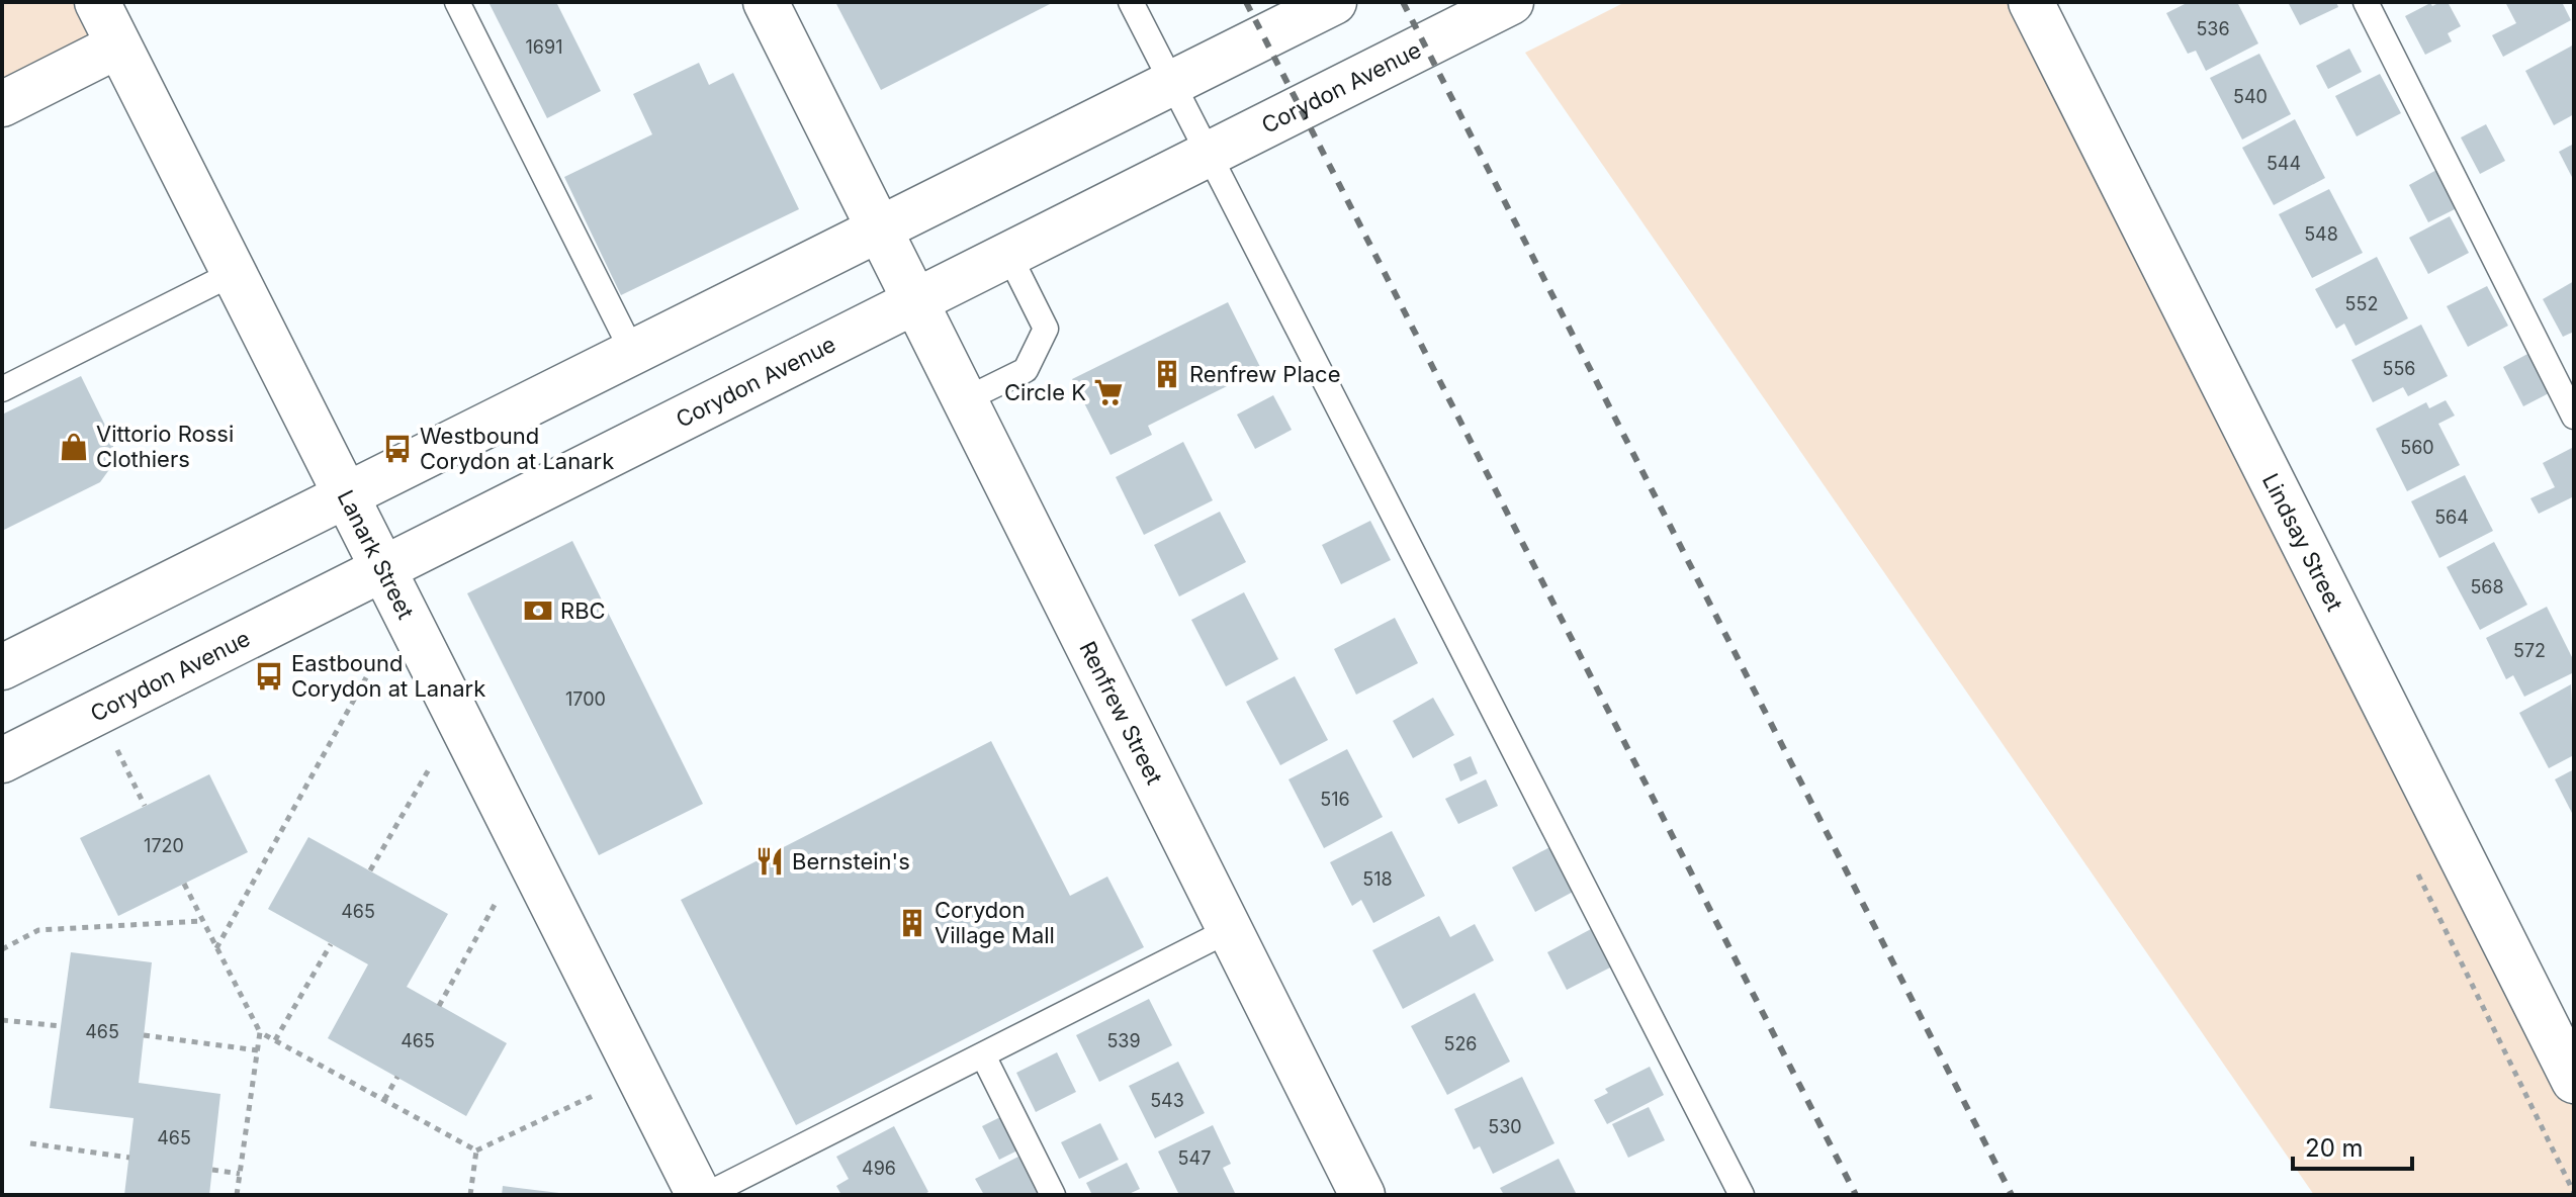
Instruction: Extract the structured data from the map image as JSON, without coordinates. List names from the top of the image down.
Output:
{
  "streets": {
    "street": [
      "Corydon Avenue",
      "Lindsay Street",
      "Lanark Street",
      "Renfrew Street"
    ]
  },
  "crossings": [
    ["Corydon Avenue", "Lanark Street"],
    ["Corydon Avenue", "Renfrew Street"]
  ],
  "places": {
    "building": ["Renfrew Place", "Corydon Village Mall"],
    "supermarket": ["Circle K"],
    "shop": ["Vittorio Rossi Clothiers"],
    "bus stop": ["Westbound Corydon at Lanark", "Eastbound Corydon at Lanark"],
    "bank": ["RBC"],
    "restaurant": ["Bernstein's"]
  },
  "house_numbers": [
    "536",
    "1691",
    "540",
    "544",
    "548",
    "552",
    "556",
    "560",
    "564",
    "568",
    "572",
    "1700",
    "516",
    "1720",
    "518",
    "465",
    "465",
    "465",
    "539",
    "526",
    "543",
    "530",
    "465",
    "547",
    "496"
  ],
  "scale_bar": "20 m"
}
